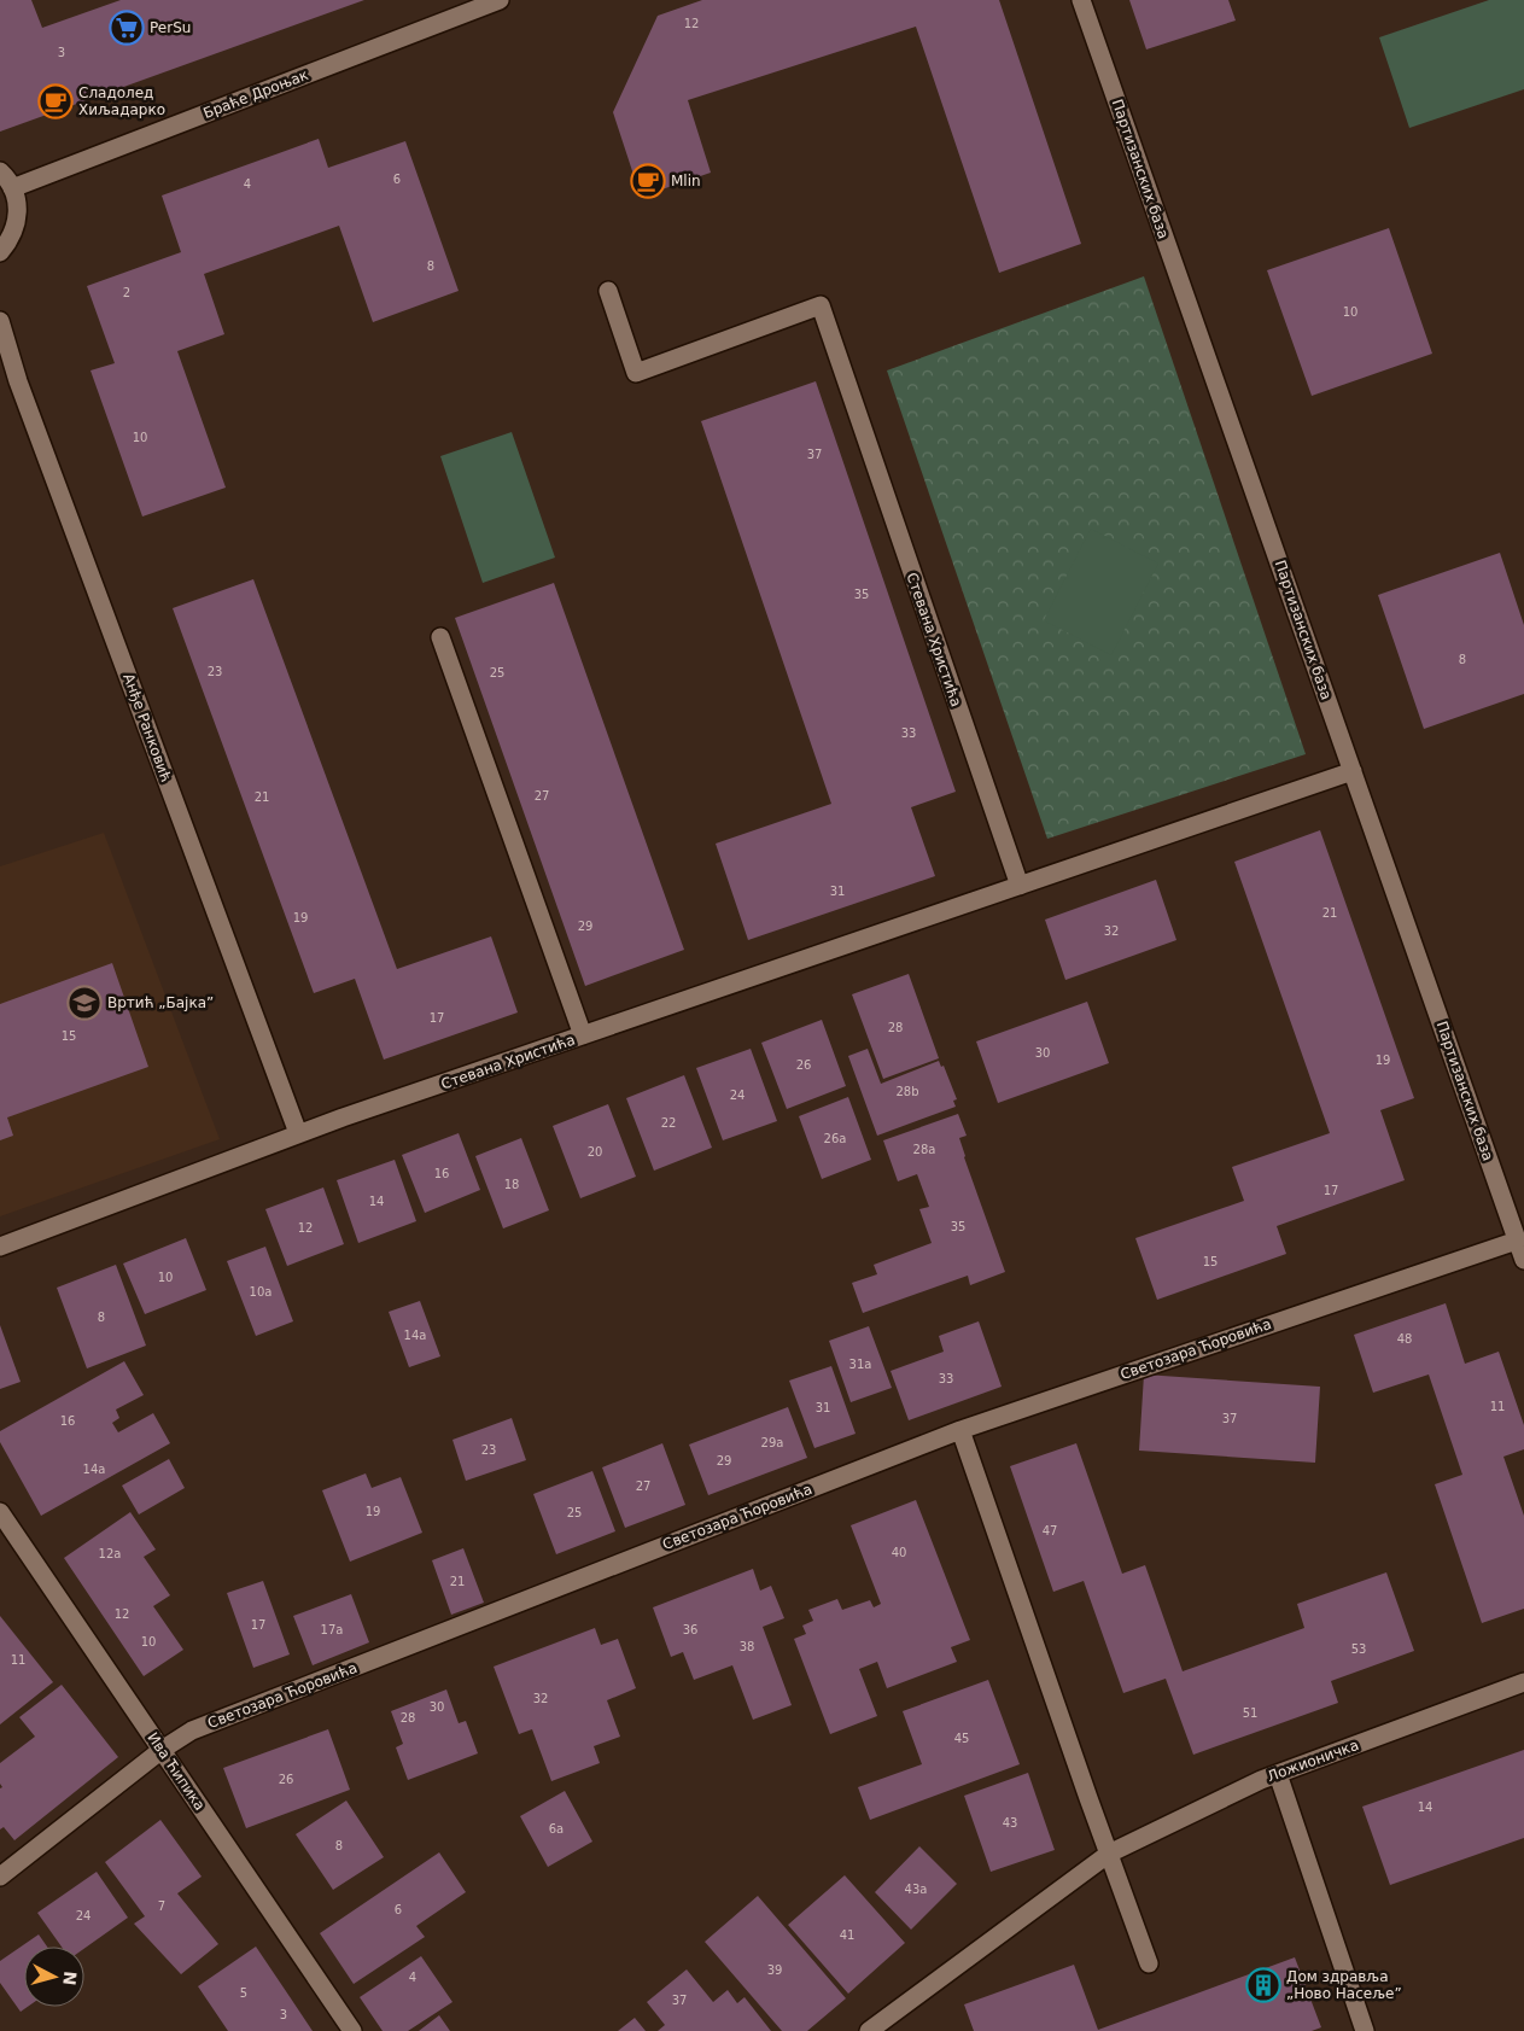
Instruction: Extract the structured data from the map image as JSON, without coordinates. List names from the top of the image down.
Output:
{
  "streets": {
    "street": [
      "Браће Дроњак",
      "Партизанских база",
      "Стевана Христића",
      "Анђе Ранковић",
      "Светозара Ћоровића",
      "Ложионичка",
      "Ива Ћипика"
    ]
  },
  "crossings": [
    ["Партизанских база", "Стевана Христића"],
    ["Партизанских база", "Светозара Ћоровића"],
    ["Стевана Христића", "Анђе Ранковић"],
    ["Светозара Ћоровића", "Ива Ћипика"]
  ],
  "places": {
    "supermarket": ["PerSu"],
    "cafe": ["Сладолед Хиљадарко", "Mlin"],
    "school or university": ["Вртић „Бајка”"],
    "building": ["Дом здравља „Ново Насеље”"]
  },
  "house_numbers": [
    "12",
    "3",
    "6",
    "4",
    "8",
    "2",
    "10",
    "10",
    "37",
    "35",
    "8",
    "23",
    "25",
    "33",
    "27",
    "21",
    "31",
    "21",
    "19",
    "29",
    "32",
    "17",
    "28",
    "15",
    "30",
    "19",
    "26",
    "28b",
    "24",
    "22",
    "26a",
    "28a",
    "20",
    "16",
    "18",
    "17",
    "14",
    "35",
    "12",
    "15",
    "10",
    "10a",
    "8",
    "14a",
    "48",
    "31a",
    "33",
    "11",
    "31",
    "37",
    "16",
    "29a",
    "23",
    "29",
    "14a",
    "27",
    "19",
    "25",
    "47",
    "40",
    "12a",
    "21",
    "12",
    "17",
    "17a",
    "36",
    "10",
    "38",
    "53",
    "11",
    "32",
    "30",
    "51",
    "28",
    "45",
    "26",
    "14",
    "43",
    "6a",
    "8",
    "43a",
    "7",
    "6",
    "24",
    "41",
    "39",
    "4",
    "5",
    "37",
    "3"
  ],
  "north": "right"
}
